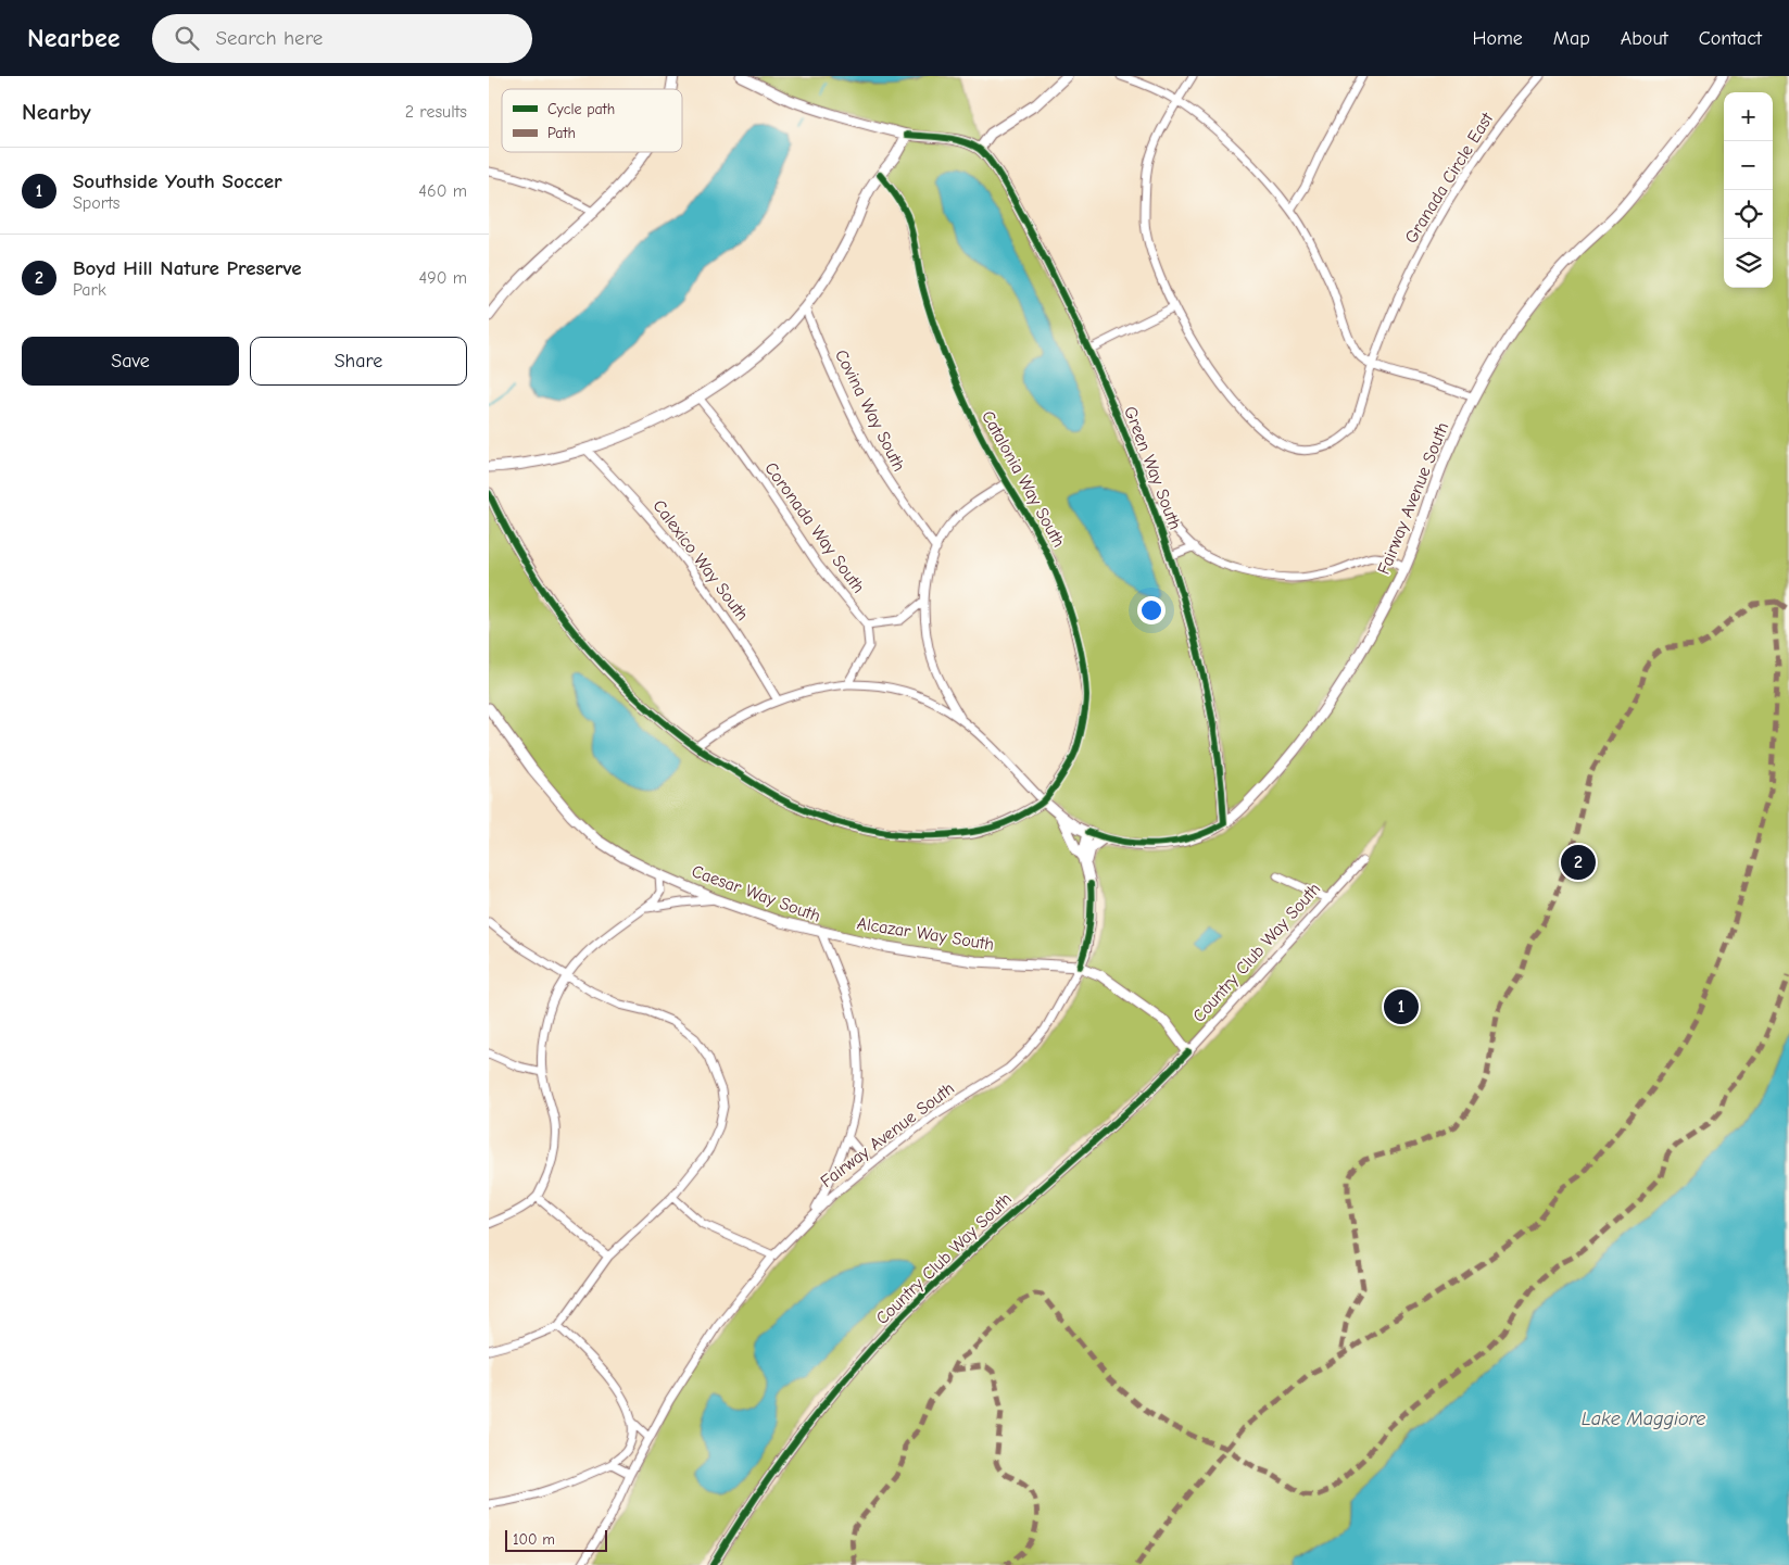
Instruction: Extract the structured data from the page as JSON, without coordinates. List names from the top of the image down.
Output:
{
  "streets": {
    "street": [
      "Granada Circle East",
      "Covina Way South",
      "Green Way South",
      "Catalonia Way South",
      "Fairway Avenue South",
      "Coronada Way South",
      "Calexico Way South",
      "Caesar Way South",
      "Alcazar Way South",
      "Country Club Way South"
    ]
  },
  "crossings": [
    ["Green Way South", "Fairway Avenue South"],
    ["Catalonia Way South", "Fairway Avenue South"],
    ["Fairway Avenue South", "Caesar Way South"],
    ["Fairway Avenue South", "Alcazar Way South"],
    ["Caesar Way South", "Alcazar Way South"],
    ["Alcazar Way South", "Country Club Way South"]
  ],
  "water": ["Lake Maggiore"],
  "legend": ["Cycle path", "Path"],
  "scale_bar": "100 m",
  "page": {
    "header": "Nearbee",
    "search": "Search here",
    "nav": [
      "Home",
      "Map",
      "About",
      "Contact"
    ],
    "heading": ["Nearby", "2 results"],
    "map_buttons": ["+", "−"],
    "list": [
      {
        "mark": "1",
        "name": "Southside Youth Soccer",
        "note": "Sports",
        "value": "460 m"
      },
      {
        "mark": "2",
        "name": "Boyd Hill Nature Preserve",
        "note": "Park",
        "value": "490 m"
      }
    ],
    "buttons": ["Save", "Share"],
    "pins": ["2", "1"],
    "scale": "100 m"
  }
}
